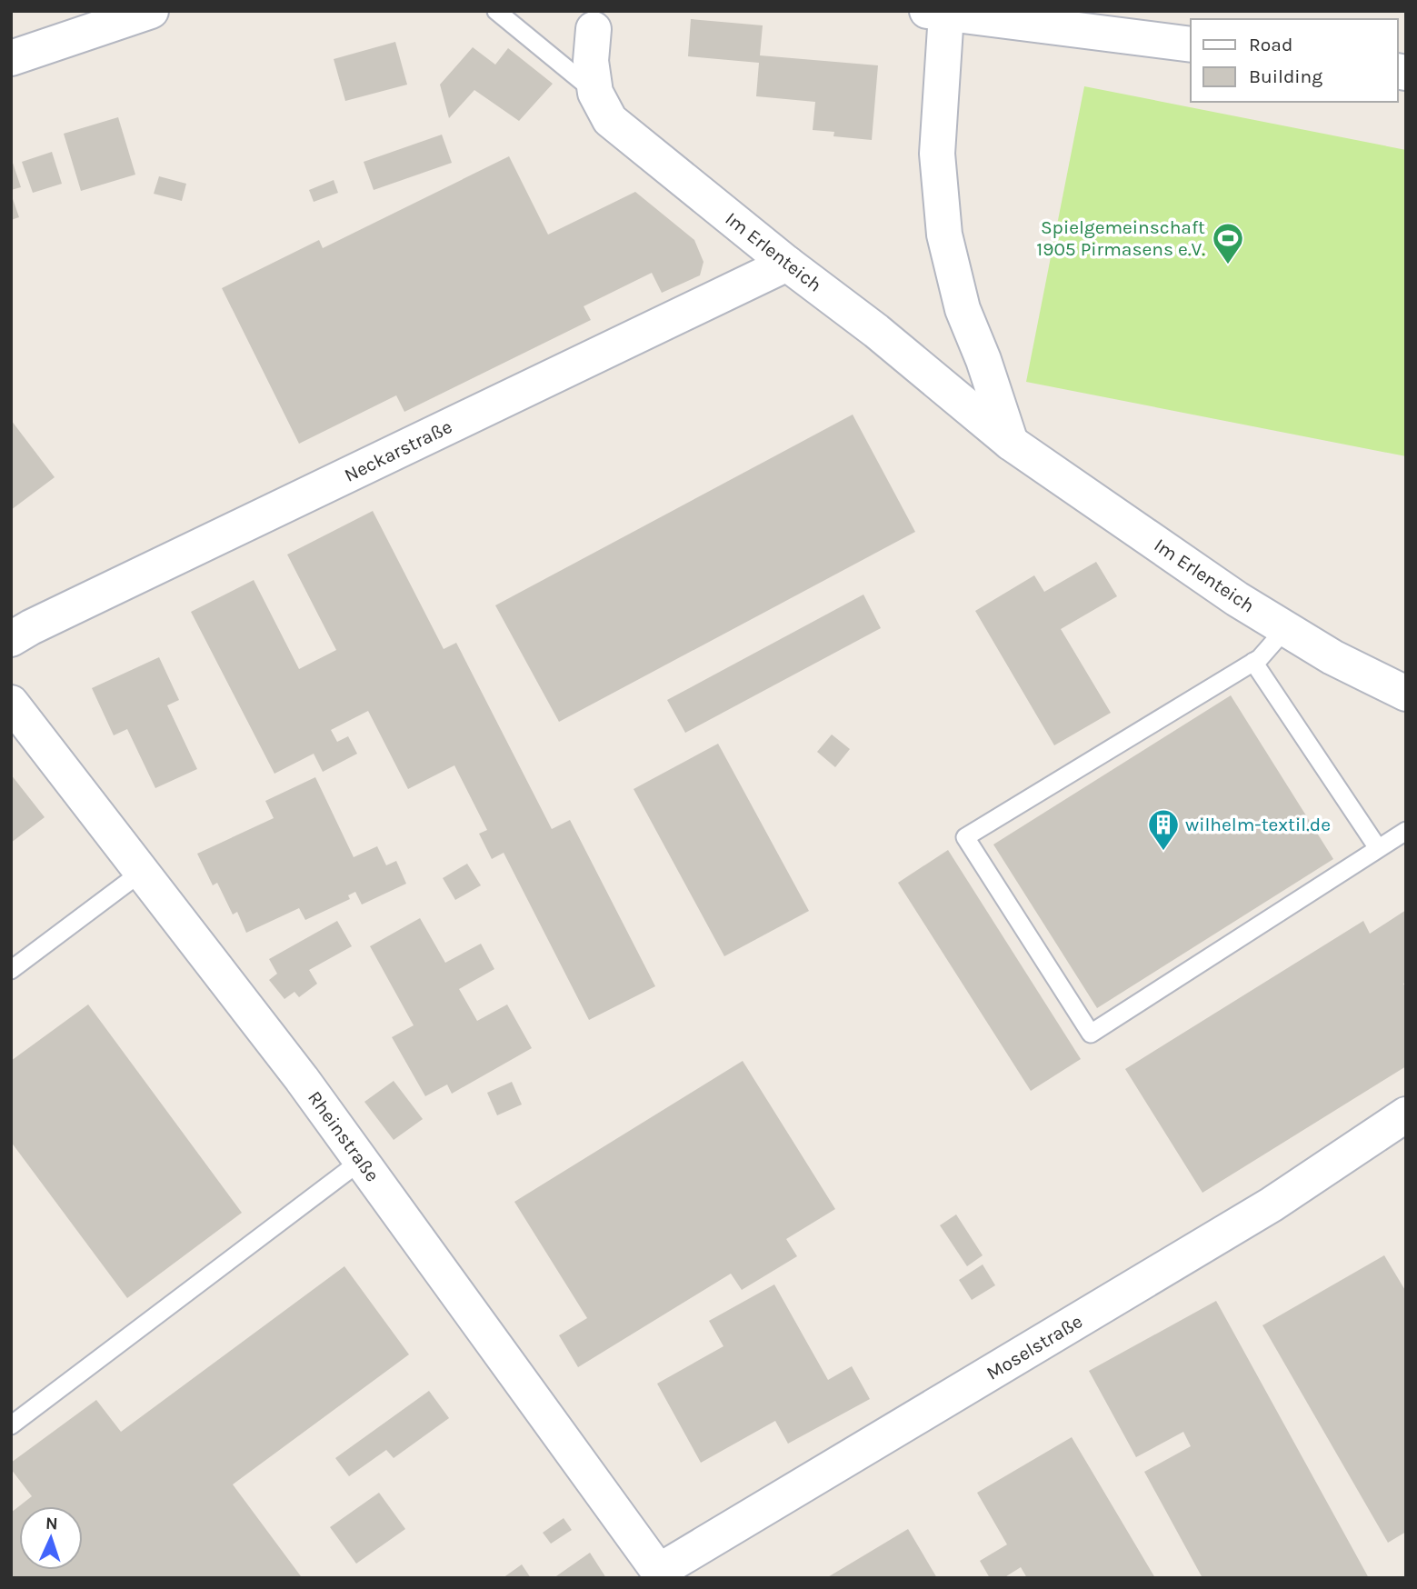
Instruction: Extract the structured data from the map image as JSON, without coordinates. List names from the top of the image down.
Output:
{
  "streets": {
    "street": [
      "Im Erlenteich",
      "Neckarstraße",
      "Rheinstraße",
      "Moselstraße"
    ]
  },
  "crossings": [
    ["Im Erlenteich", "Neckarstraße"],
    ["Rheinstraße", "Moselstraße"]
  ],
  "places": {
    "sports": ["Spielgemeinschaft 1905 Pirmasens e.V."],
    "building": ["wilhelm-textil.de"]
  },
  "legend": ["Road", "Building"],
  "north": "top"
}
